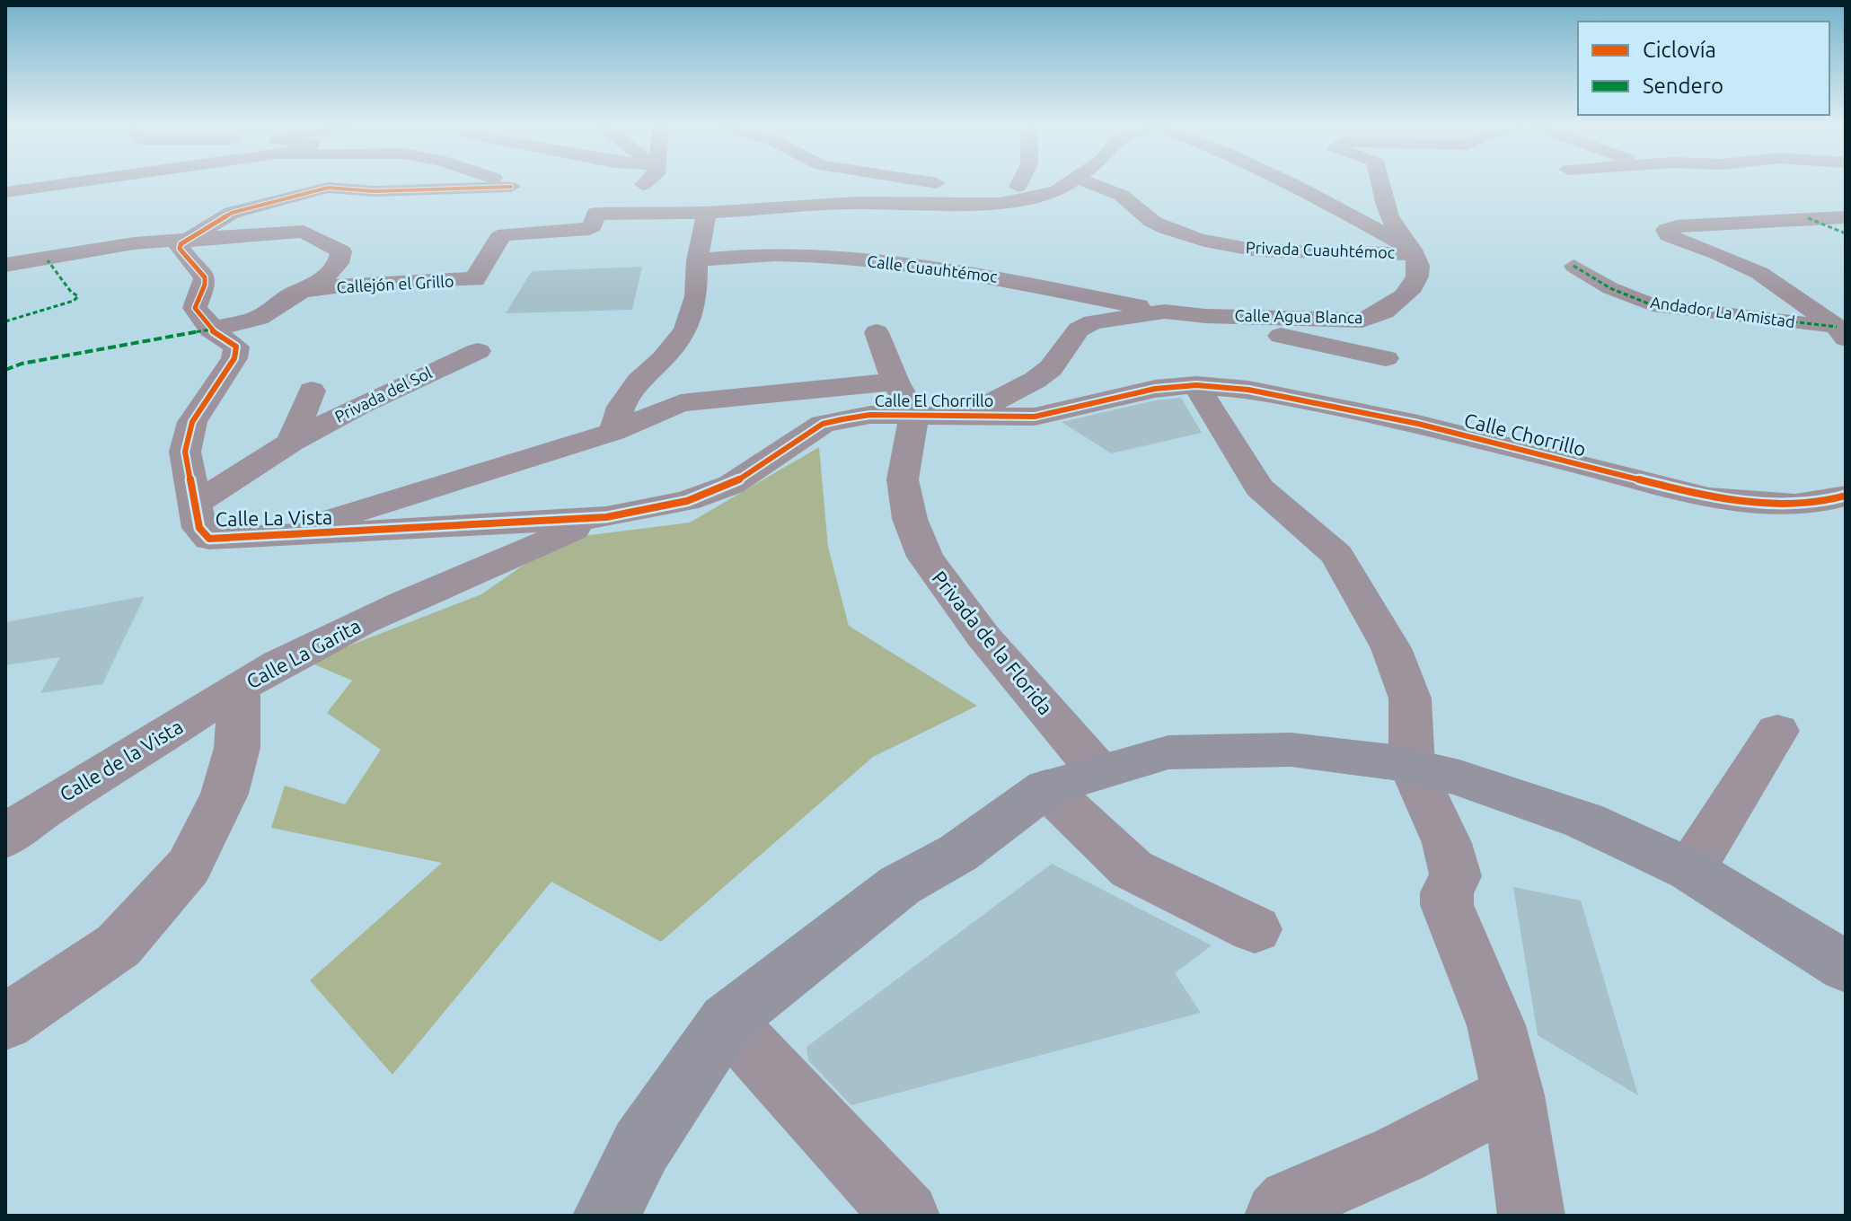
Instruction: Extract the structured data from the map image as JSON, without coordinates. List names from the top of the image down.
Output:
{
  "streets": {
    "street": [
      "Privada Cuauhtémoc",
      "Calle Cuauhtémoc",
      "Callejón el Grillo",
      "Andador La Amistad",
      "Calle Agua Blanca",
      "Privada del Sol",
      "Calle El Chorrillo",
      "Calle Chorrillo",
      "Calle La Vista",
      "Privada de la Florida",
      "Calle La Garita",
      "Calle de la Vista"
    ]
  },
  "crossings": [
    ["Privada Cuauhtémoc", "Calle Agua Blanca"],
    ["Calle Cuauhtémoc", "Calle Agua Blanca"],
    ["Callejón el Grillo", "Calle La Vista"],
    ["Calle Agua Blanca", "Calle El Chorrillo"],
    ["Privada del Sol", "Calle La Vista"],
    ["Calle El Chorrillo", "Calle Chorrillo"],
    ["Calle El Chorrillo", "Calle La Vista"],
    ["Calle El Chorrillo", "Privada de la Florida"],
    ["Calle El Chorrillo", "Calle La Garita"],
    ["Calle La Vista", "Calle La Garita"],
    ["Calle La Garita", "Calle de la Vista"]
  ],
  "legend": ["Ciclovía", "Sendero"]
}
